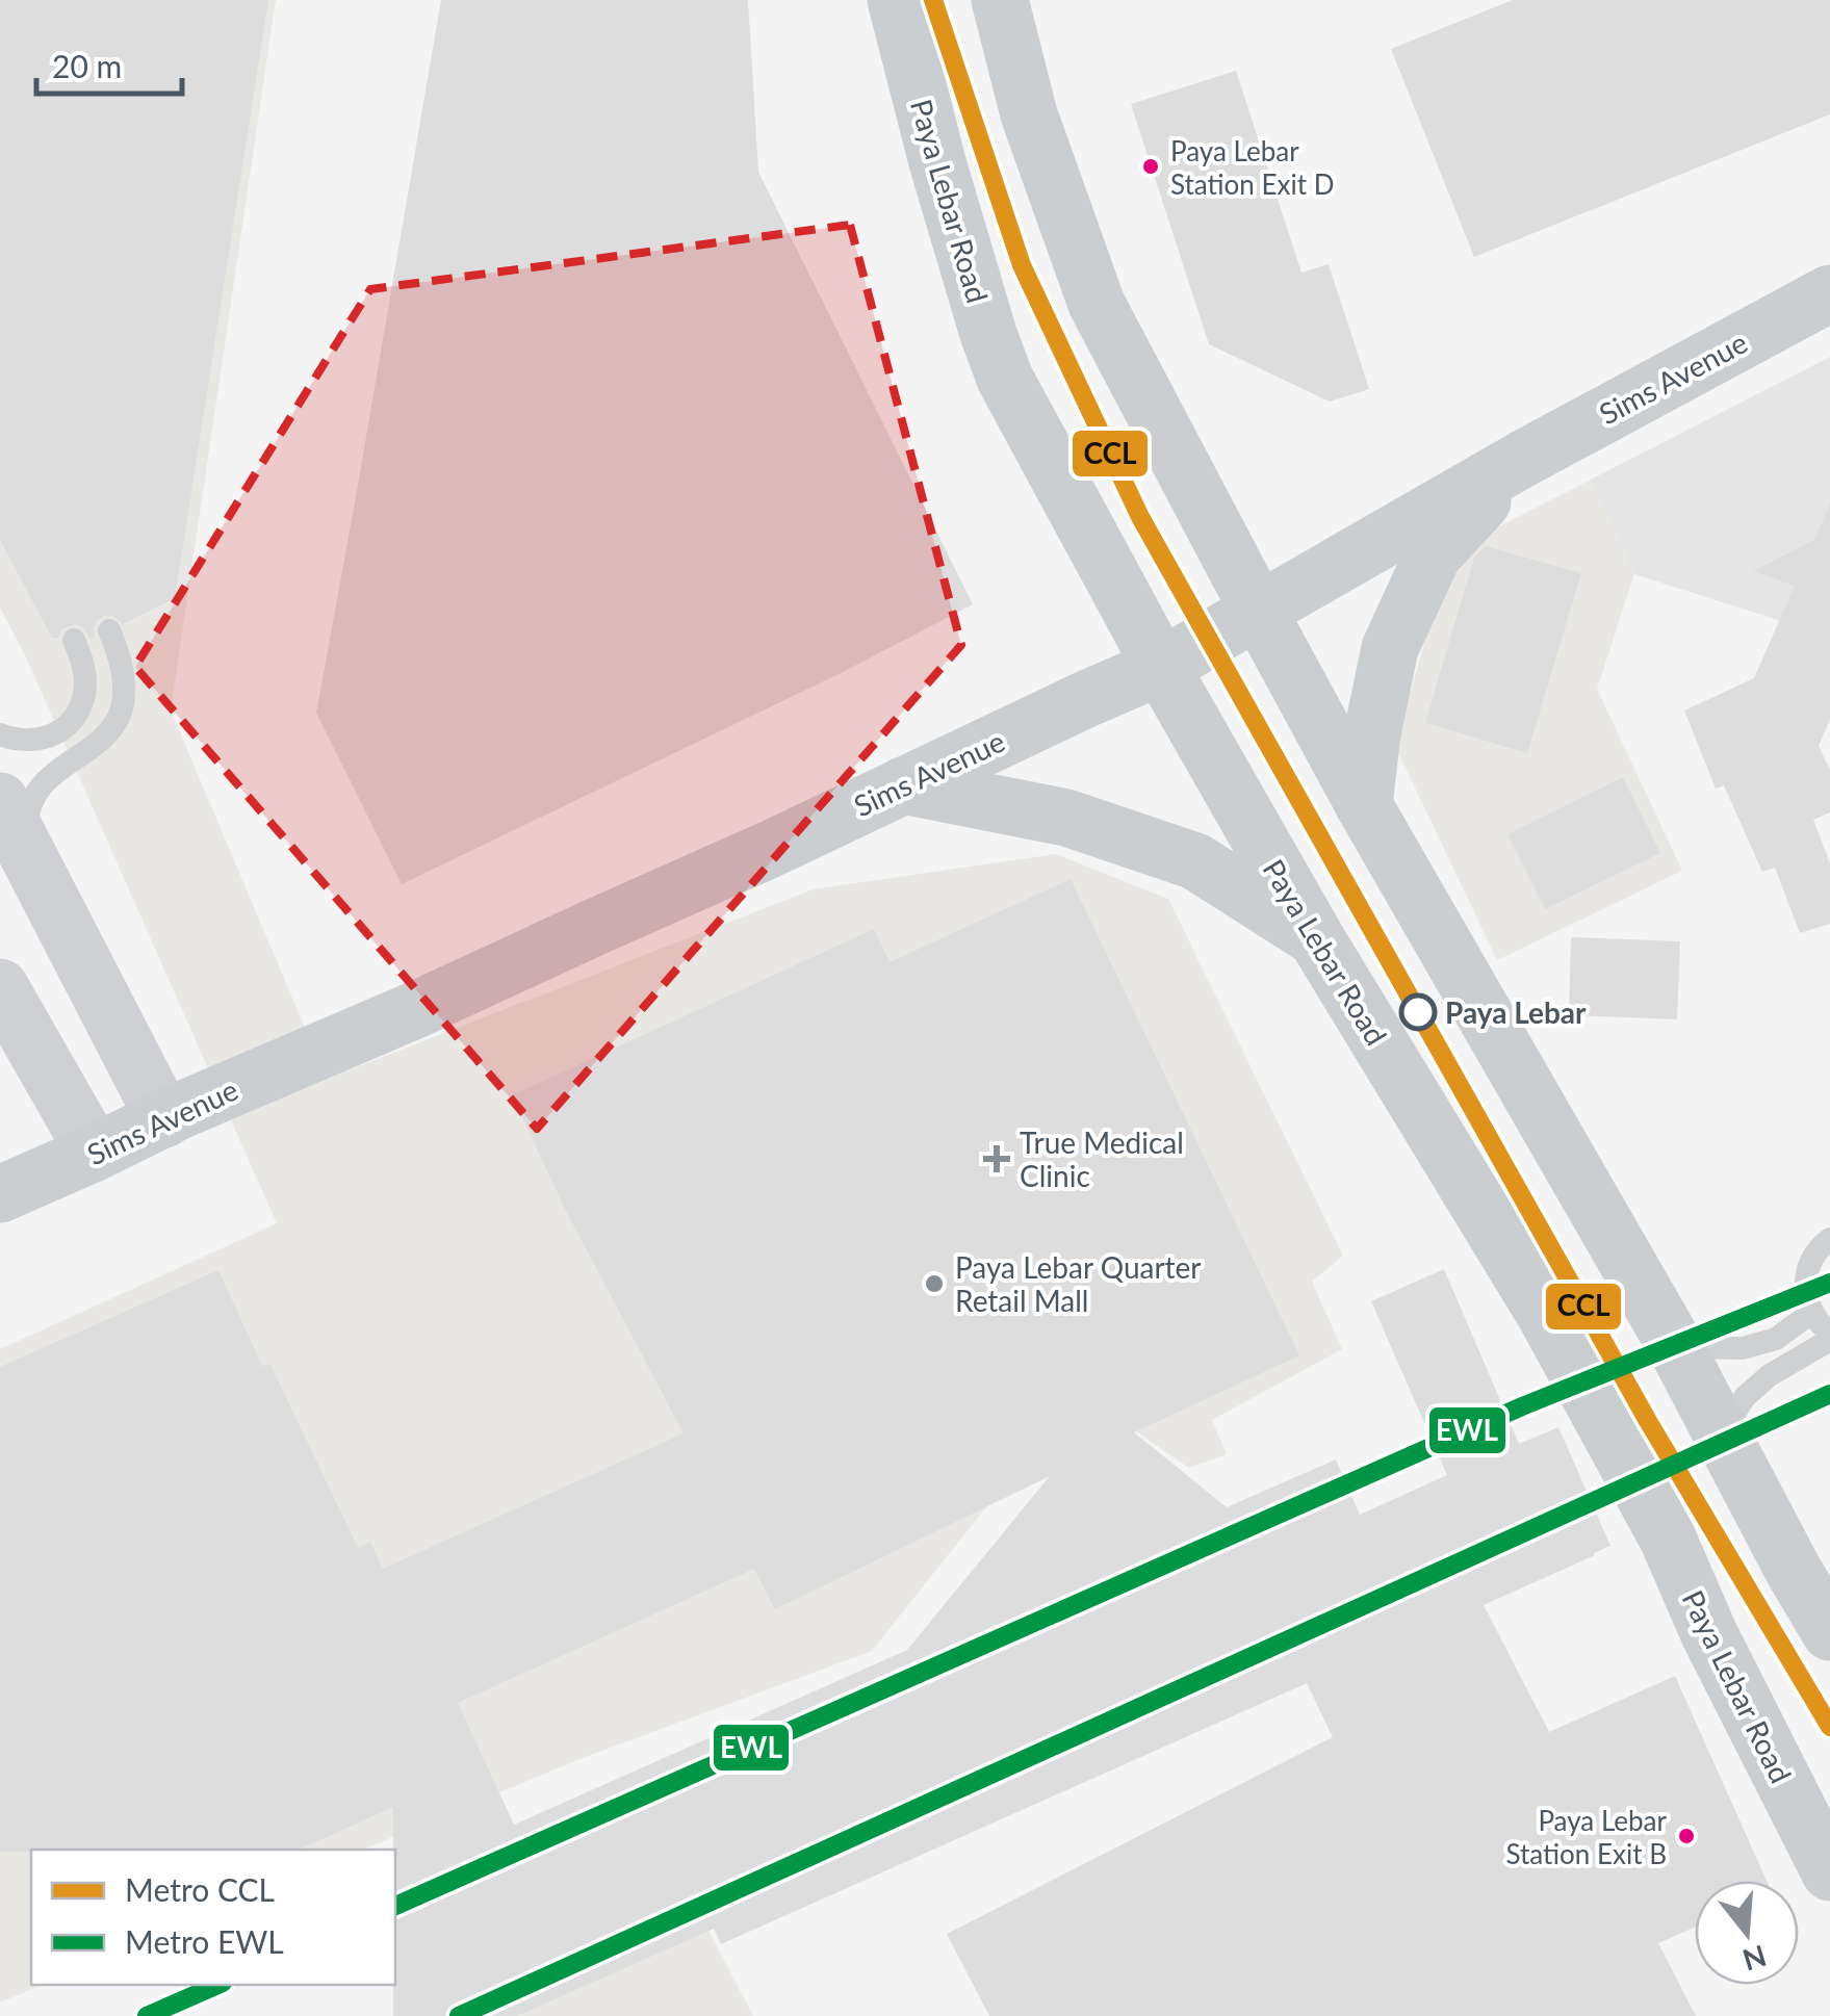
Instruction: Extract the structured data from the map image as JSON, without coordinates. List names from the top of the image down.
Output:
{
  "streets": {
    "main road": ["Paya Lebar Road", "Sims Avenue"]
  },
  "crossings": [
    ["Paya Lebar Road", "Sims Avenue"]
  ],
  "places": {
    "other": [
      "Paya Lebar Station Exit D",
      "Paya Lebar",
      "Paya Lebar Quarter Retail Mall",
      "Paya Lebar Station Exit B"
    ],
    "health": ["True Medical Clinic"]
  },
  "lines": ["metro line CCL", "metro line EWL"],
  "legend": ["Metro CCL", "Metro EWL"],
  "scale_bar": "20 m",
  "north": "bottom"
}
